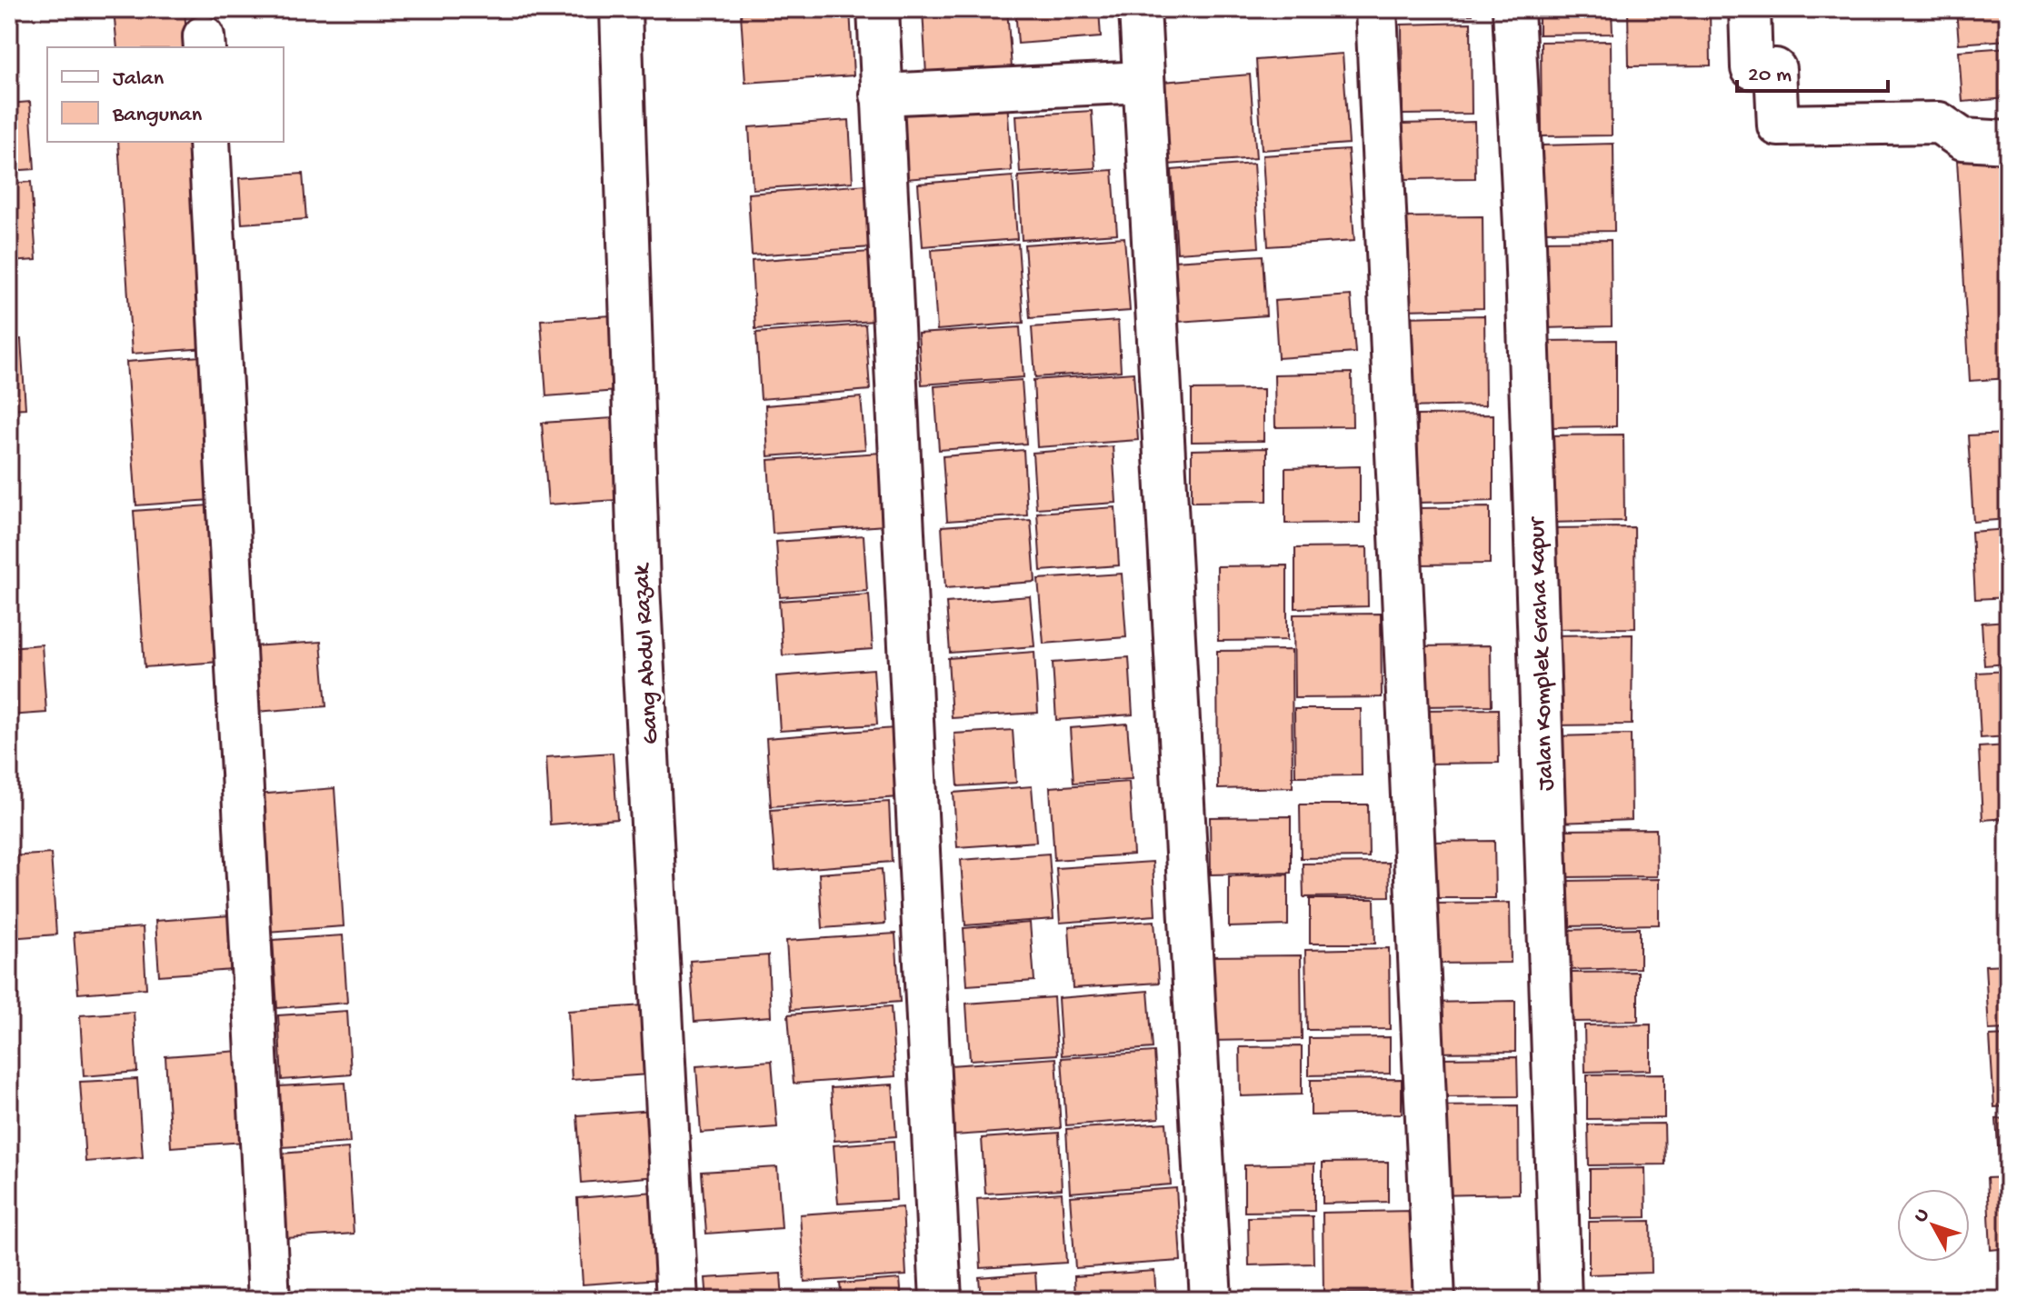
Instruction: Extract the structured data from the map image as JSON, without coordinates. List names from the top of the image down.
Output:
{
  "streets": {
    "street": ["Gang Abdul Razak", "Jalan Komplek Graha Kapur"]
  },
  "legend": ["Jalan", "Bangunan"],
  "scale_bar": "20 m",
  "north": "top left"
}
